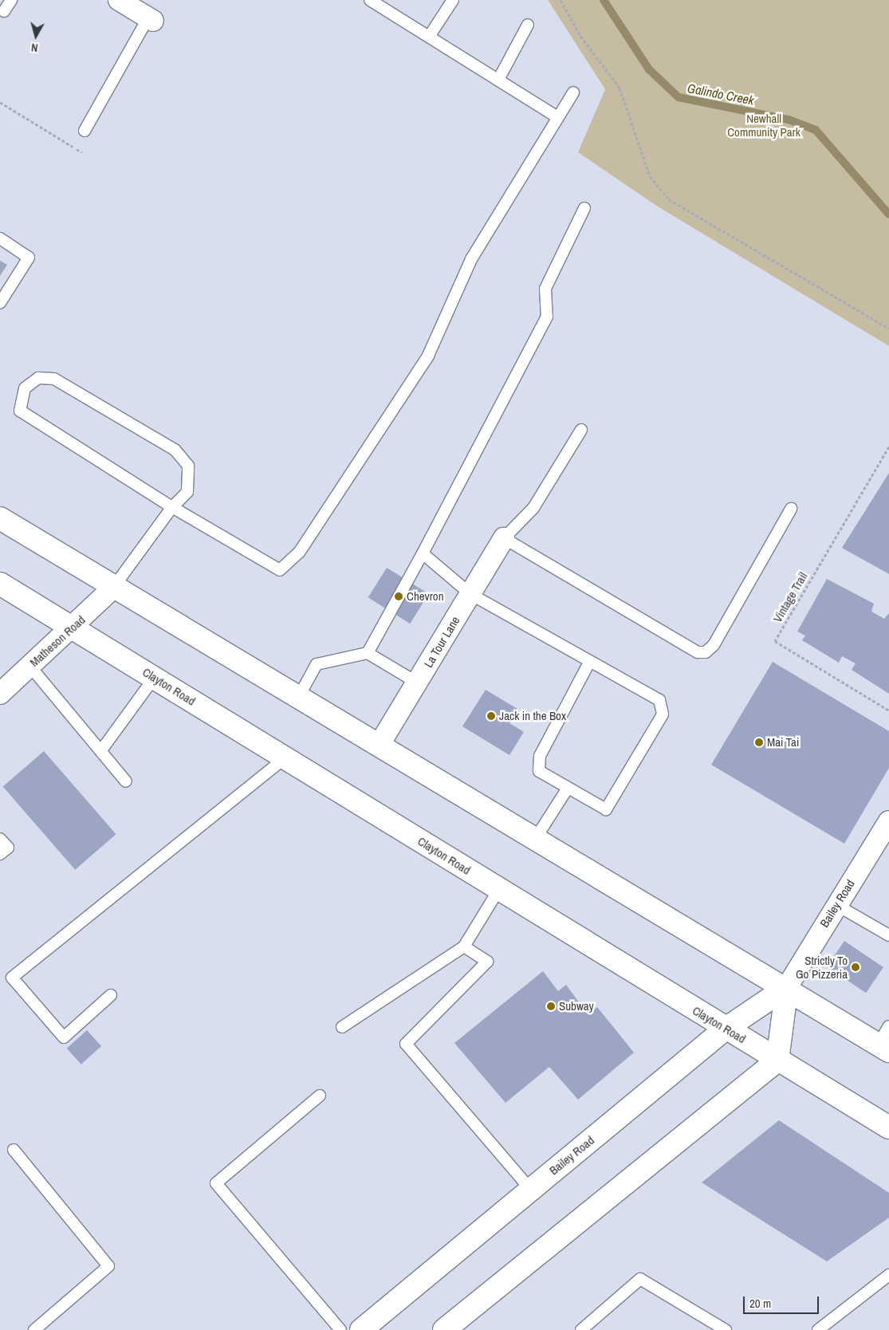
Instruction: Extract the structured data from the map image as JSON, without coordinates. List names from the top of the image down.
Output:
{
  "streets": {
    "main road": ["Clayton Road", "Bailey Road"],
    "street": ["Matheson Road", "La Tour Lane"],
    "path": ["Vintage Trail"]
  },
  "crossings": [
    ["Matheson Road", "Clayton Road"],
    ["Clayton Road", "Bailey Road"]
  ],
  "water": ["Galindo Creek"],
  "parks": ["Newhall Community Park"],
  "places": [
    "Chevron",
    "Jack in the Box",
    "Mai Tai",
    "Strictly To Go Pizzeria",
    "Subway"
  ],
  "scale_bar": "20 m",
  "north": "bottom"
}
